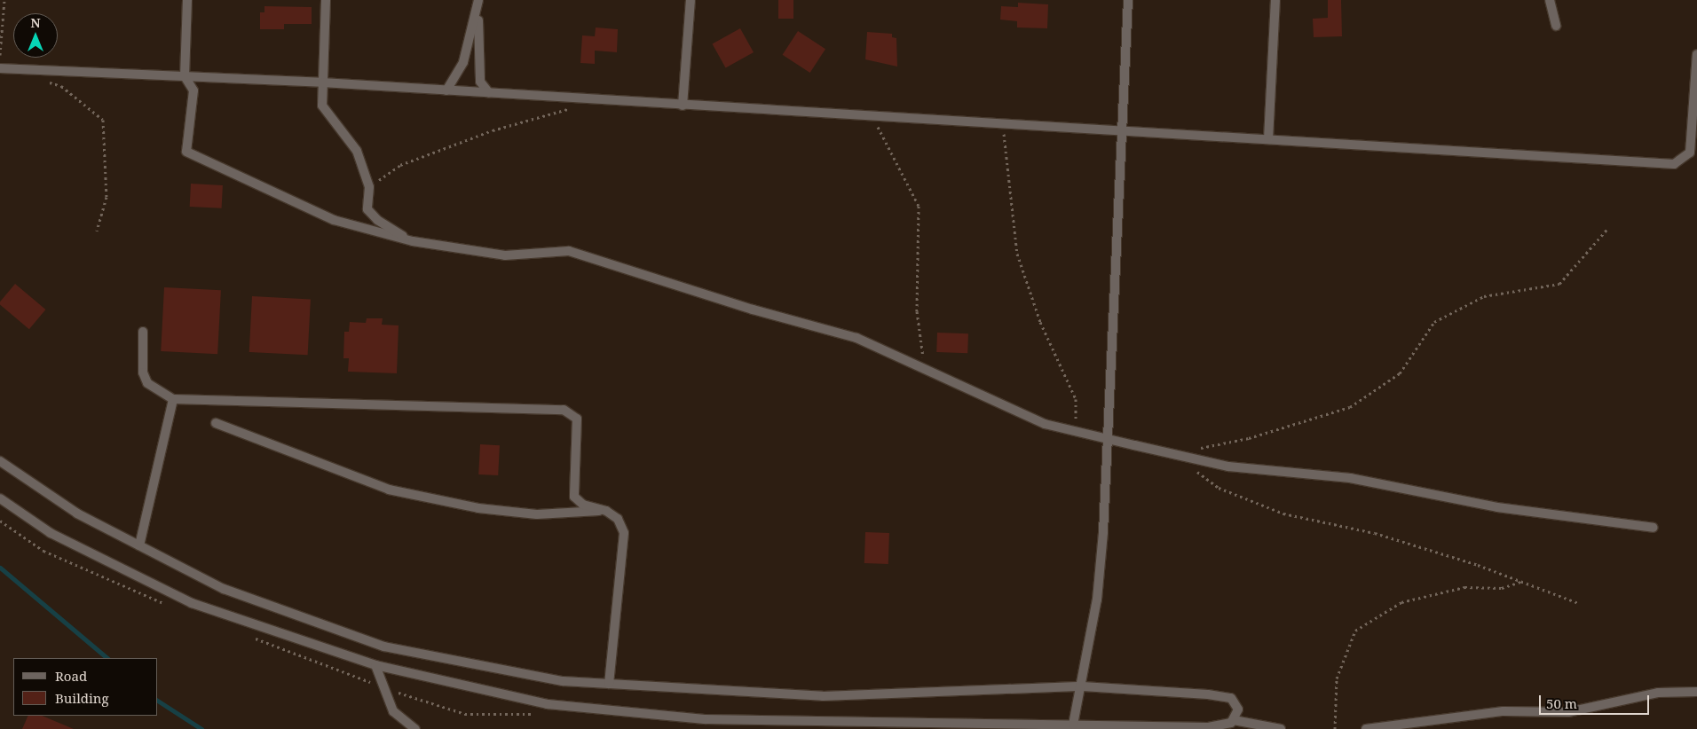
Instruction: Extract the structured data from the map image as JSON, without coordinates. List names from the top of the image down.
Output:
{
  "legend": ["Road", "Building"],
  "scale_bar": "50 m",
  "north": "top"
}
